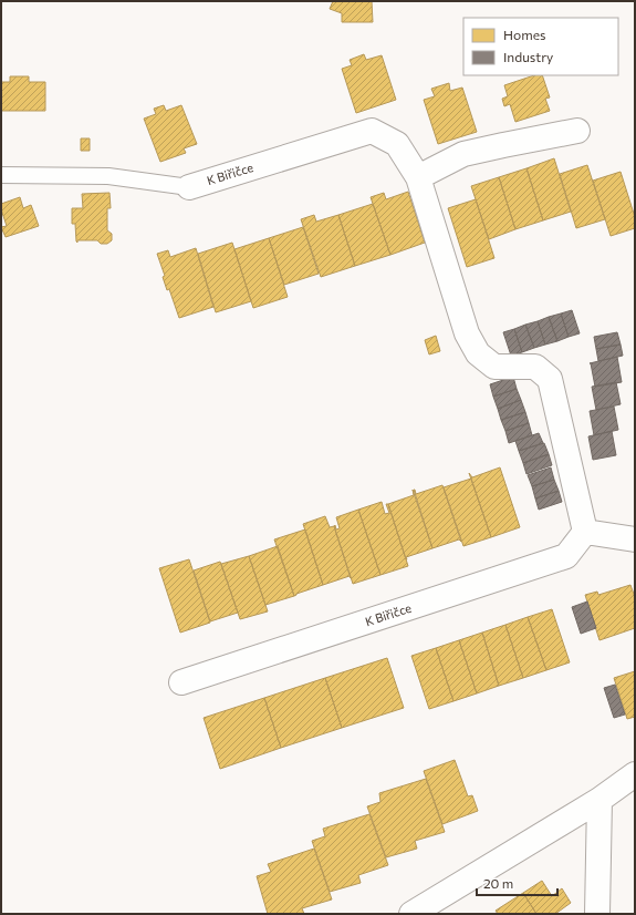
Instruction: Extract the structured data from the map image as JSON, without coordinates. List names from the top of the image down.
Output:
{
  "streets": {
    "street": ["K Biřičce"]
  },
  "legend": ["Homes", "Industry"],
  "scale_bar": "20 m"
}
